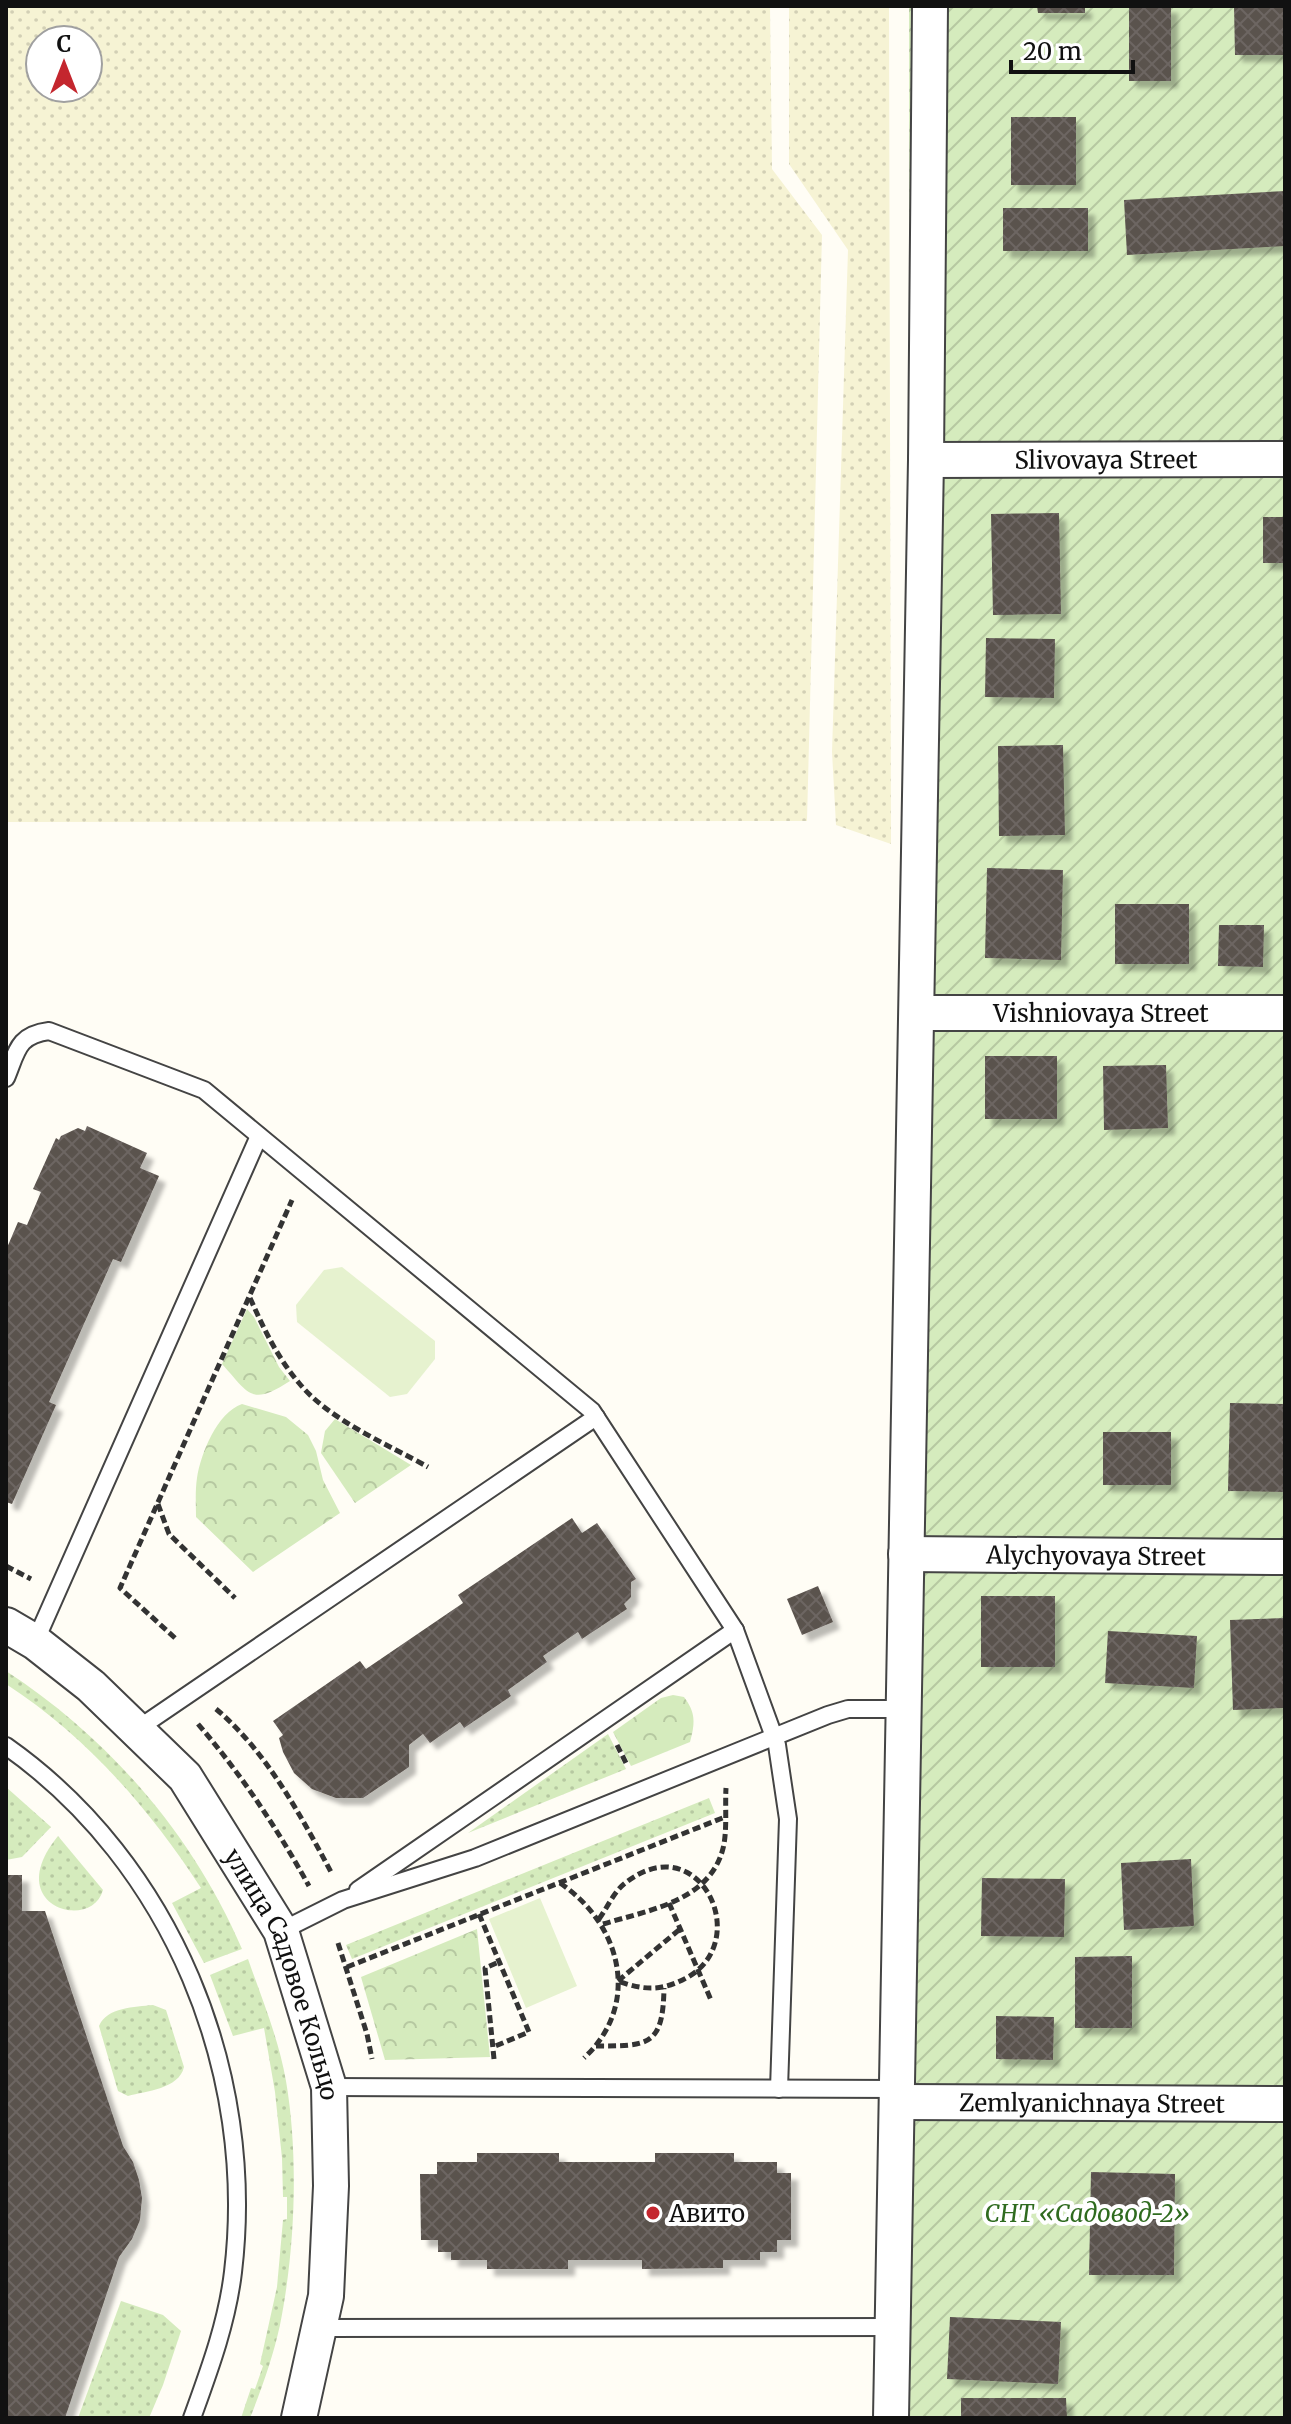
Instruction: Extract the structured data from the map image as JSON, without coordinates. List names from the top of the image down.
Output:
{
  "streets": {
    "street": [
      "Slivovaya Street",
      "Vishniovaya Street",
      "Alychyovaya Street",
      "улица Садовое Кольцо",
      "Zemlyanichnaya Street"
    ]
  },
  "parks": ["СНТ «Садовод-2»"],
  "places": ["Авито"],
  "scale_bar": "20 m",
  "north": "top"
}
